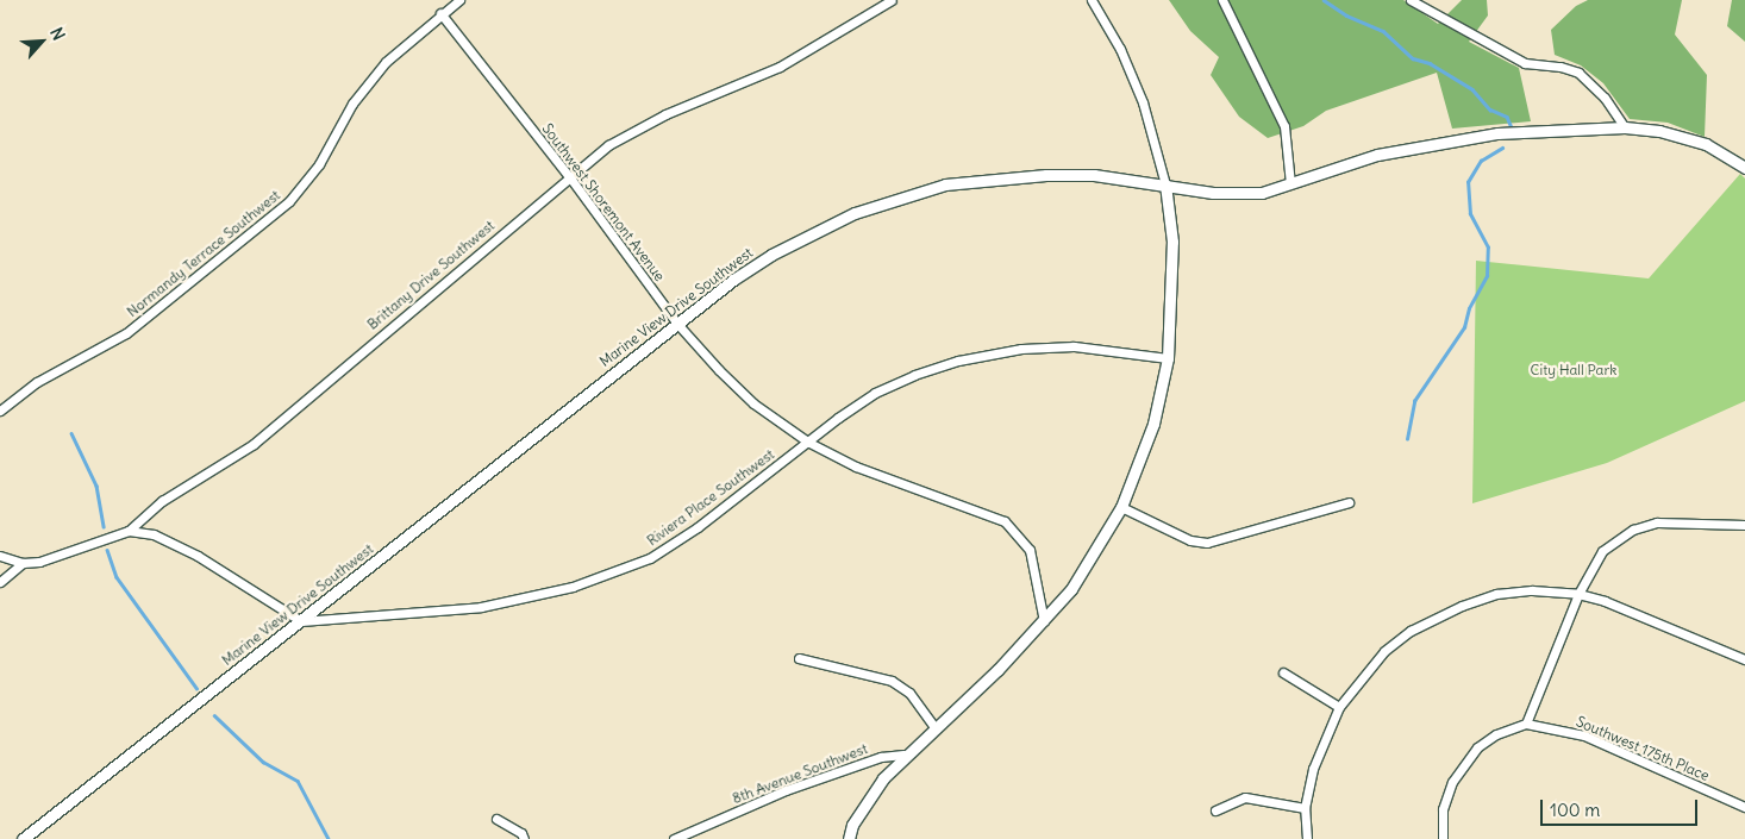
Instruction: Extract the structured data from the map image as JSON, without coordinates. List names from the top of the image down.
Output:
{
  "streets": {
    "street": [
      "Southwest Shoremont Avenue",
      "Normandy Terrace Southwest",
      "Brittany Drive Southwest",
      "Marine View Drive Southwest",
      "Riviera Place Southwest",
      "Southwest 175th Place",
      "8th Avenue Southwest"
    ]
  },
  "crossings": [
    ["Southwest Shoremont Avenue", "Normandy Terrace Southwest"],
    ["Southwest Shoremont Avenue", "Brittany Drive Southwest"],
    ["Southwest Shoremont Avenue", "Marine View Drive Southwest"],
    ["Southwest Shoremont Avenue", "Riviera Place Southwest"],
    ["Marine View Drive Southwest", "Riviera Place Southwest"]
  ],
  "parks": ["City Hall Park"],
  "scale_bar": "100 m",
  "north": "top right"
}
